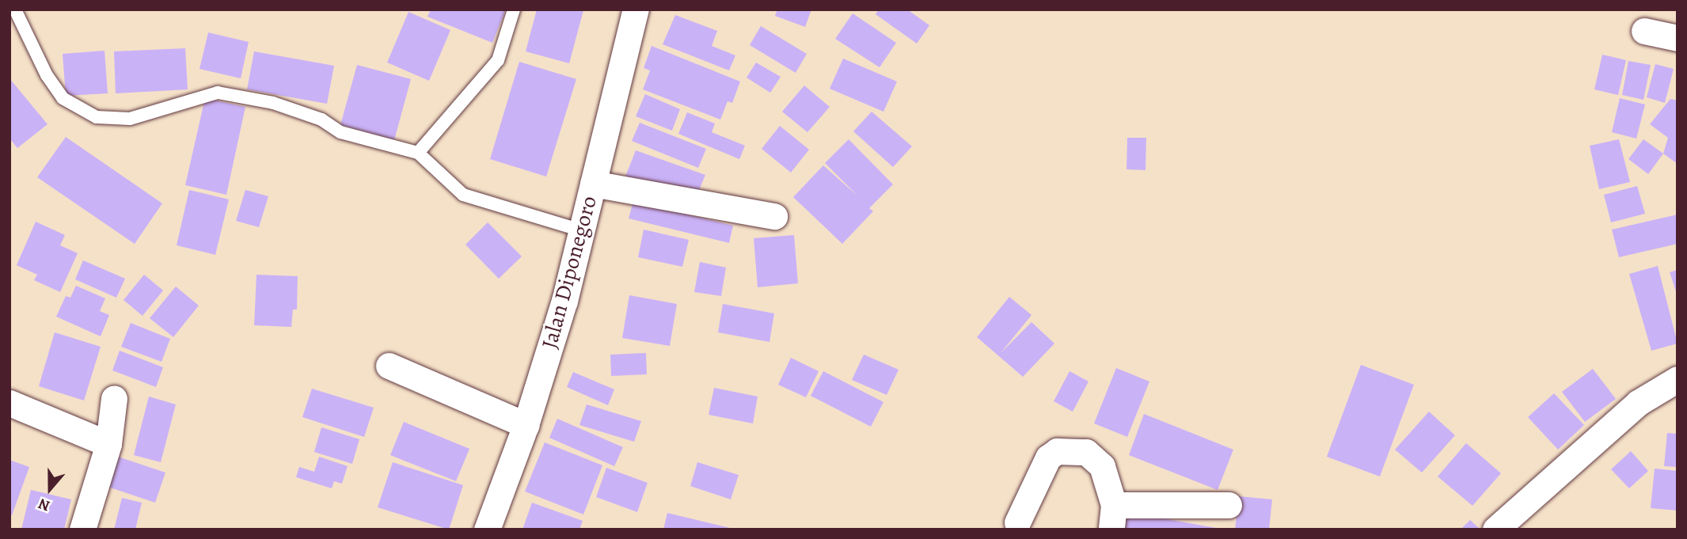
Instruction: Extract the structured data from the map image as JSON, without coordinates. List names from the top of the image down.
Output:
{
  "streets": {
    "street": ["Jalan Diponegoro"]
  },
  "north": "bottom"
}
